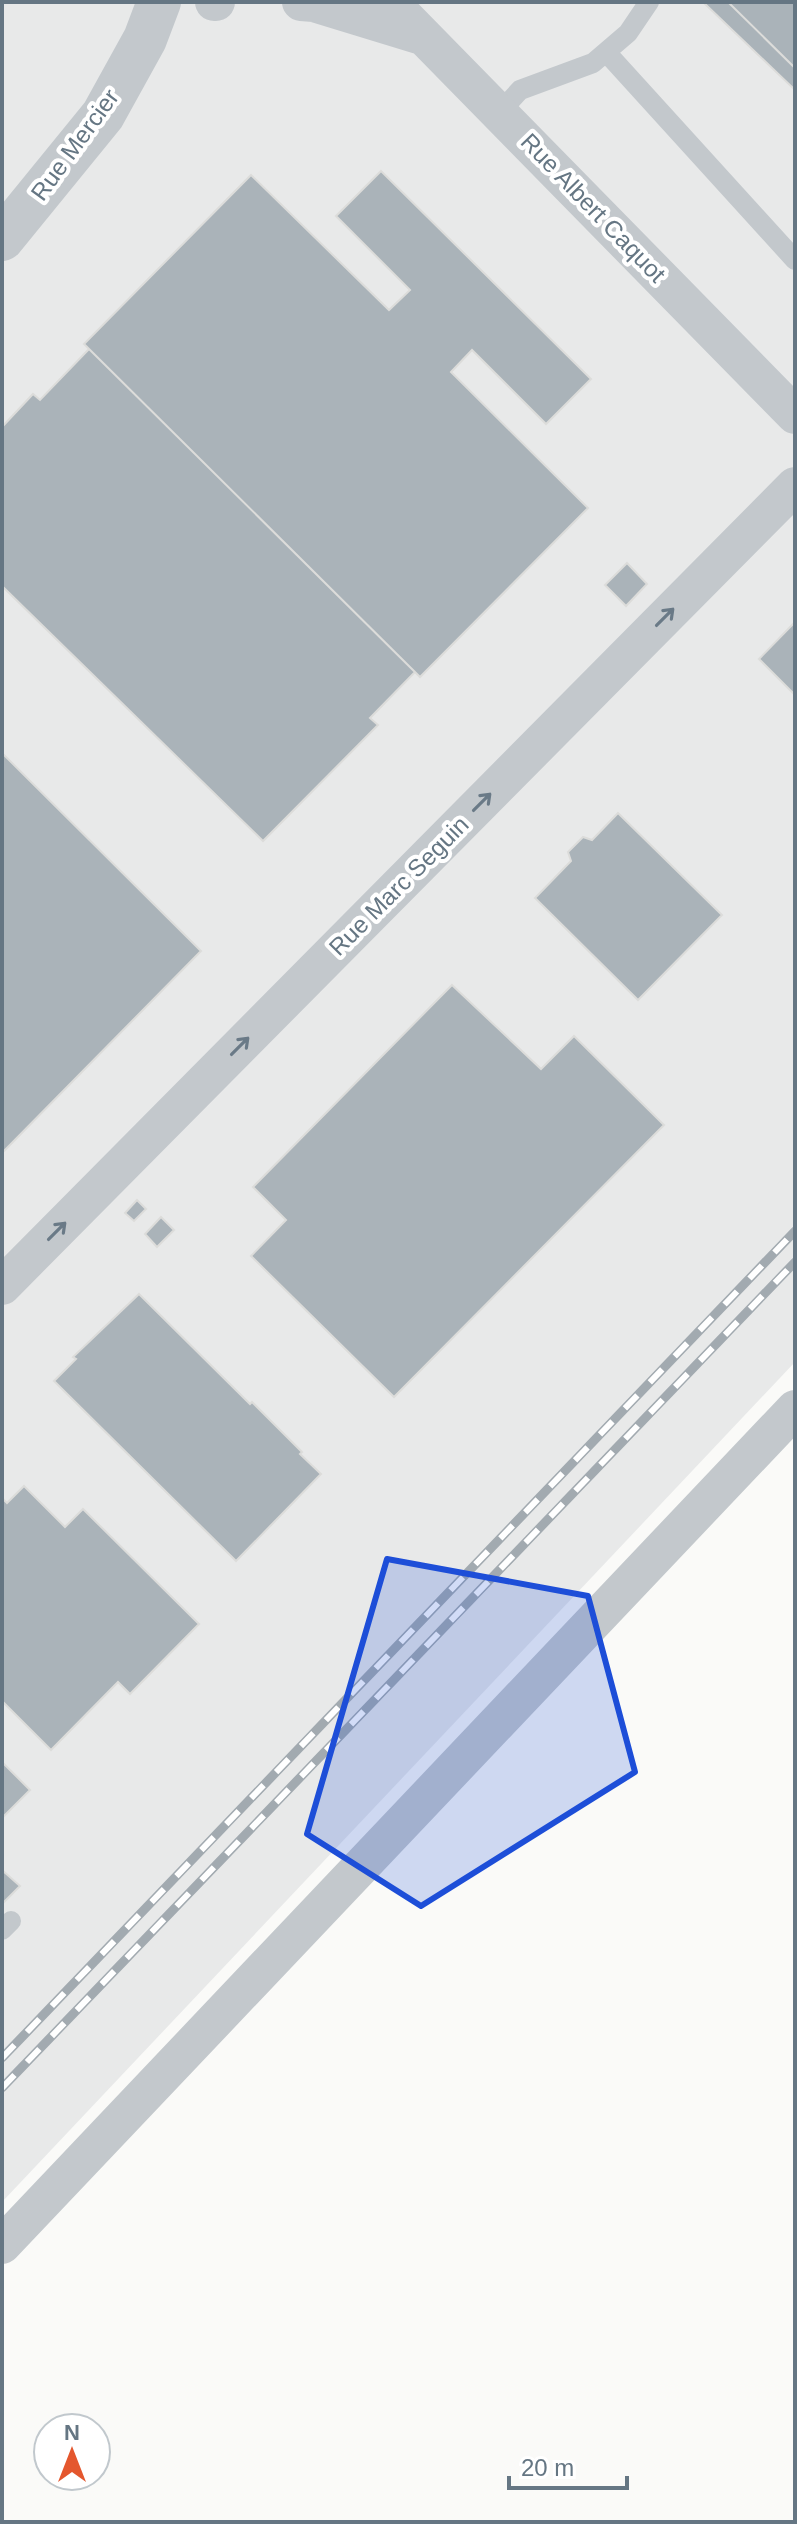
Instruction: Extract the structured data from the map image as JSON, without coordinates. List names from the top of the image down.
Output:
{
  "streets": {
    "street": ["Rue Mercier", "Rue Albert Caquot", "Rue Marc Seguin"]
  },
  "one_way": ["Rue Marc Seguin"],
  "scale_bar": "20 m",
  "north": "top"
}
